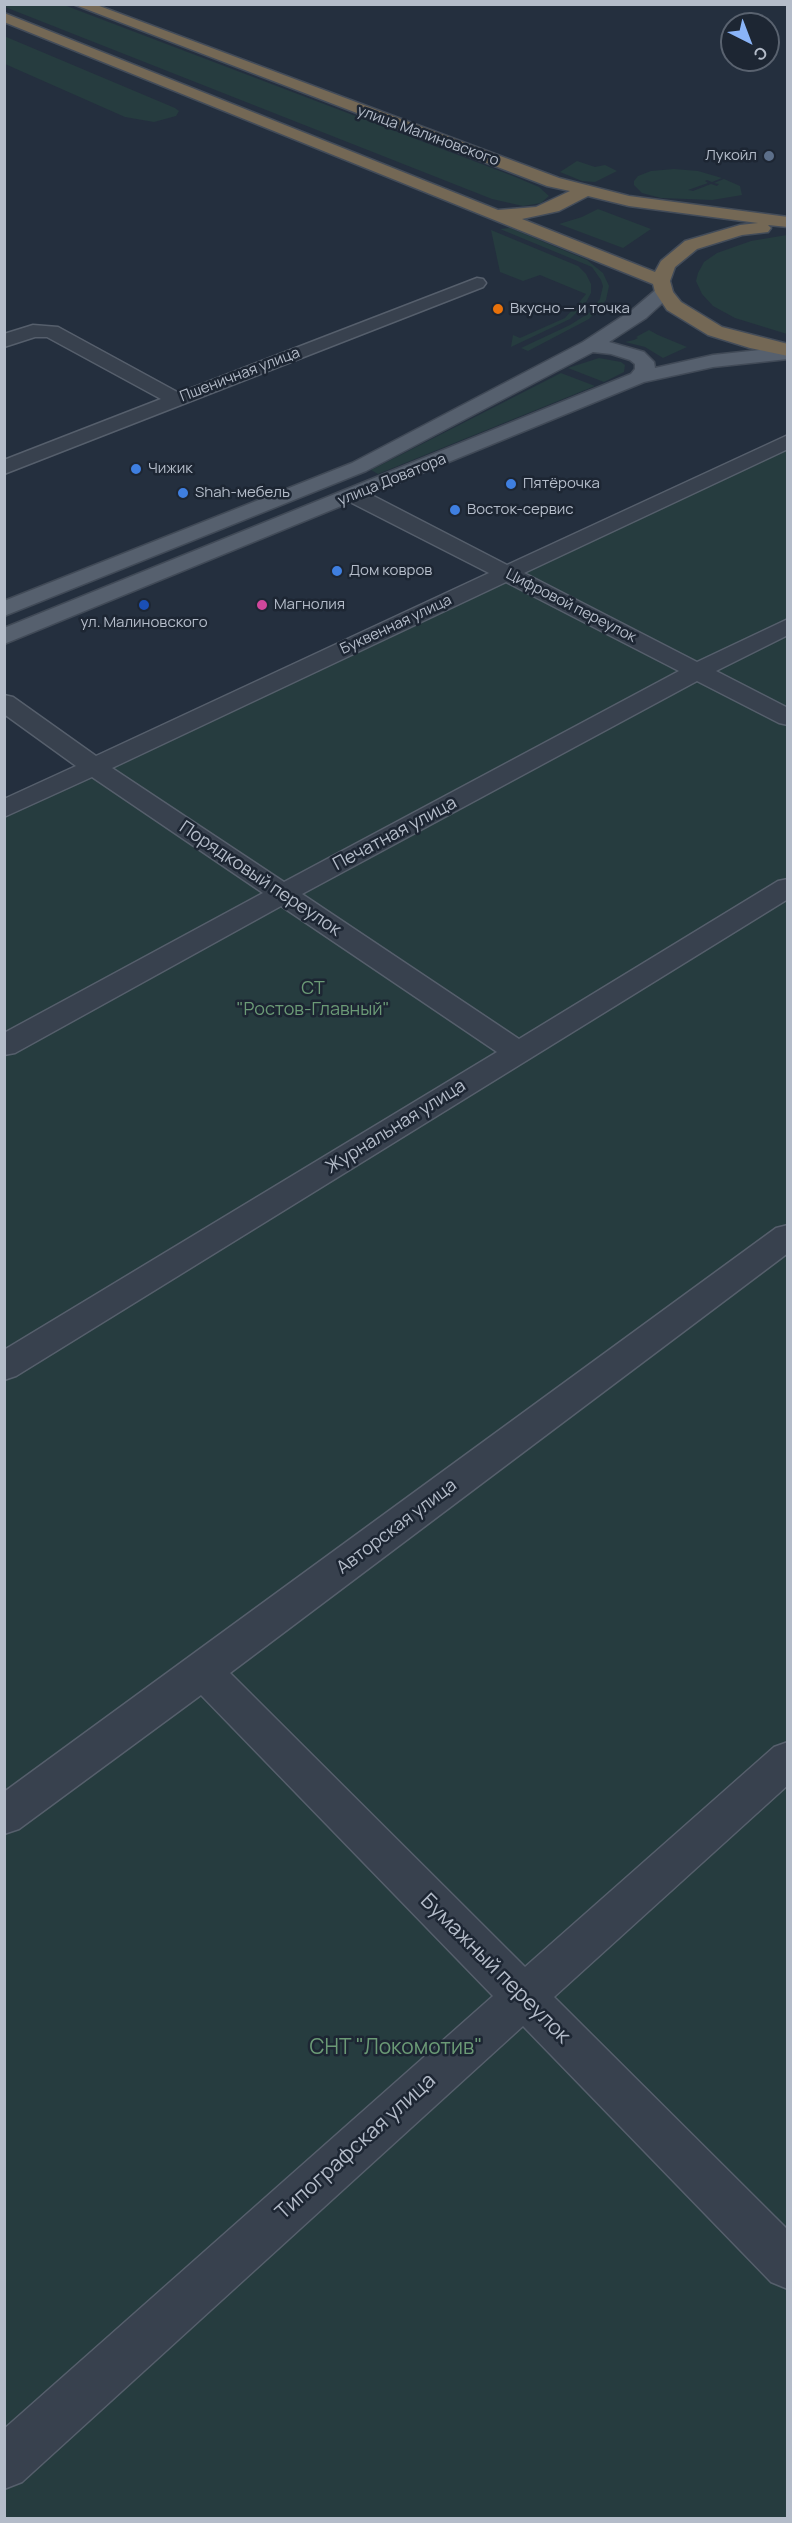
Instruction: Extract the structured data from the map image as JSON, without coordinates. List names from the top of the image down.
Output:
{
  "streets": {
    "highway": ["улица Малиновского"],
    "main road": ["улица Доватора"],
    "street": [
      "Пшеничная улица",
      "Цифровой переулок",
      "Буквенная улица",
      "Печатная улица",
      "Порядковый переулок",
      "Журнальная улица",
      "Авторская улица",
      "Бумажный переулок",
      "Типографская улица"
    ]
  },
  "crossings": [
    ["улица Доватора", "Цифровой переулок"],
    ["Цифровой переулок", "Буквенная улица"],
    ["Цифровой переулок", "Печатная улица"],
    ["Буквенная улица", "Порядковый переулок"],
    ["Печатная улица", "Порядковый переулок"],
    ["Порядковый переулок", "Журнальная улица"],
    ["Авторская улица", "Бумажный переулок"],
    ["Бумажный переулок", "Типографская улица"]
  ],
  "parks": ["СТ \"Ростов-Главный\"", "СНТ \"Локомотив\""],
  "places": [
    "Лукойл",
    "Вкусно — и точка",
    "Чижик",
    "Пятёрочка",
    "Shah-мебель",
    "Восток-сервис",
    "Дом ковров",
    "ул. Малиновского",
    "Магнолия"
  ],
  "north": "bottom right"
}
